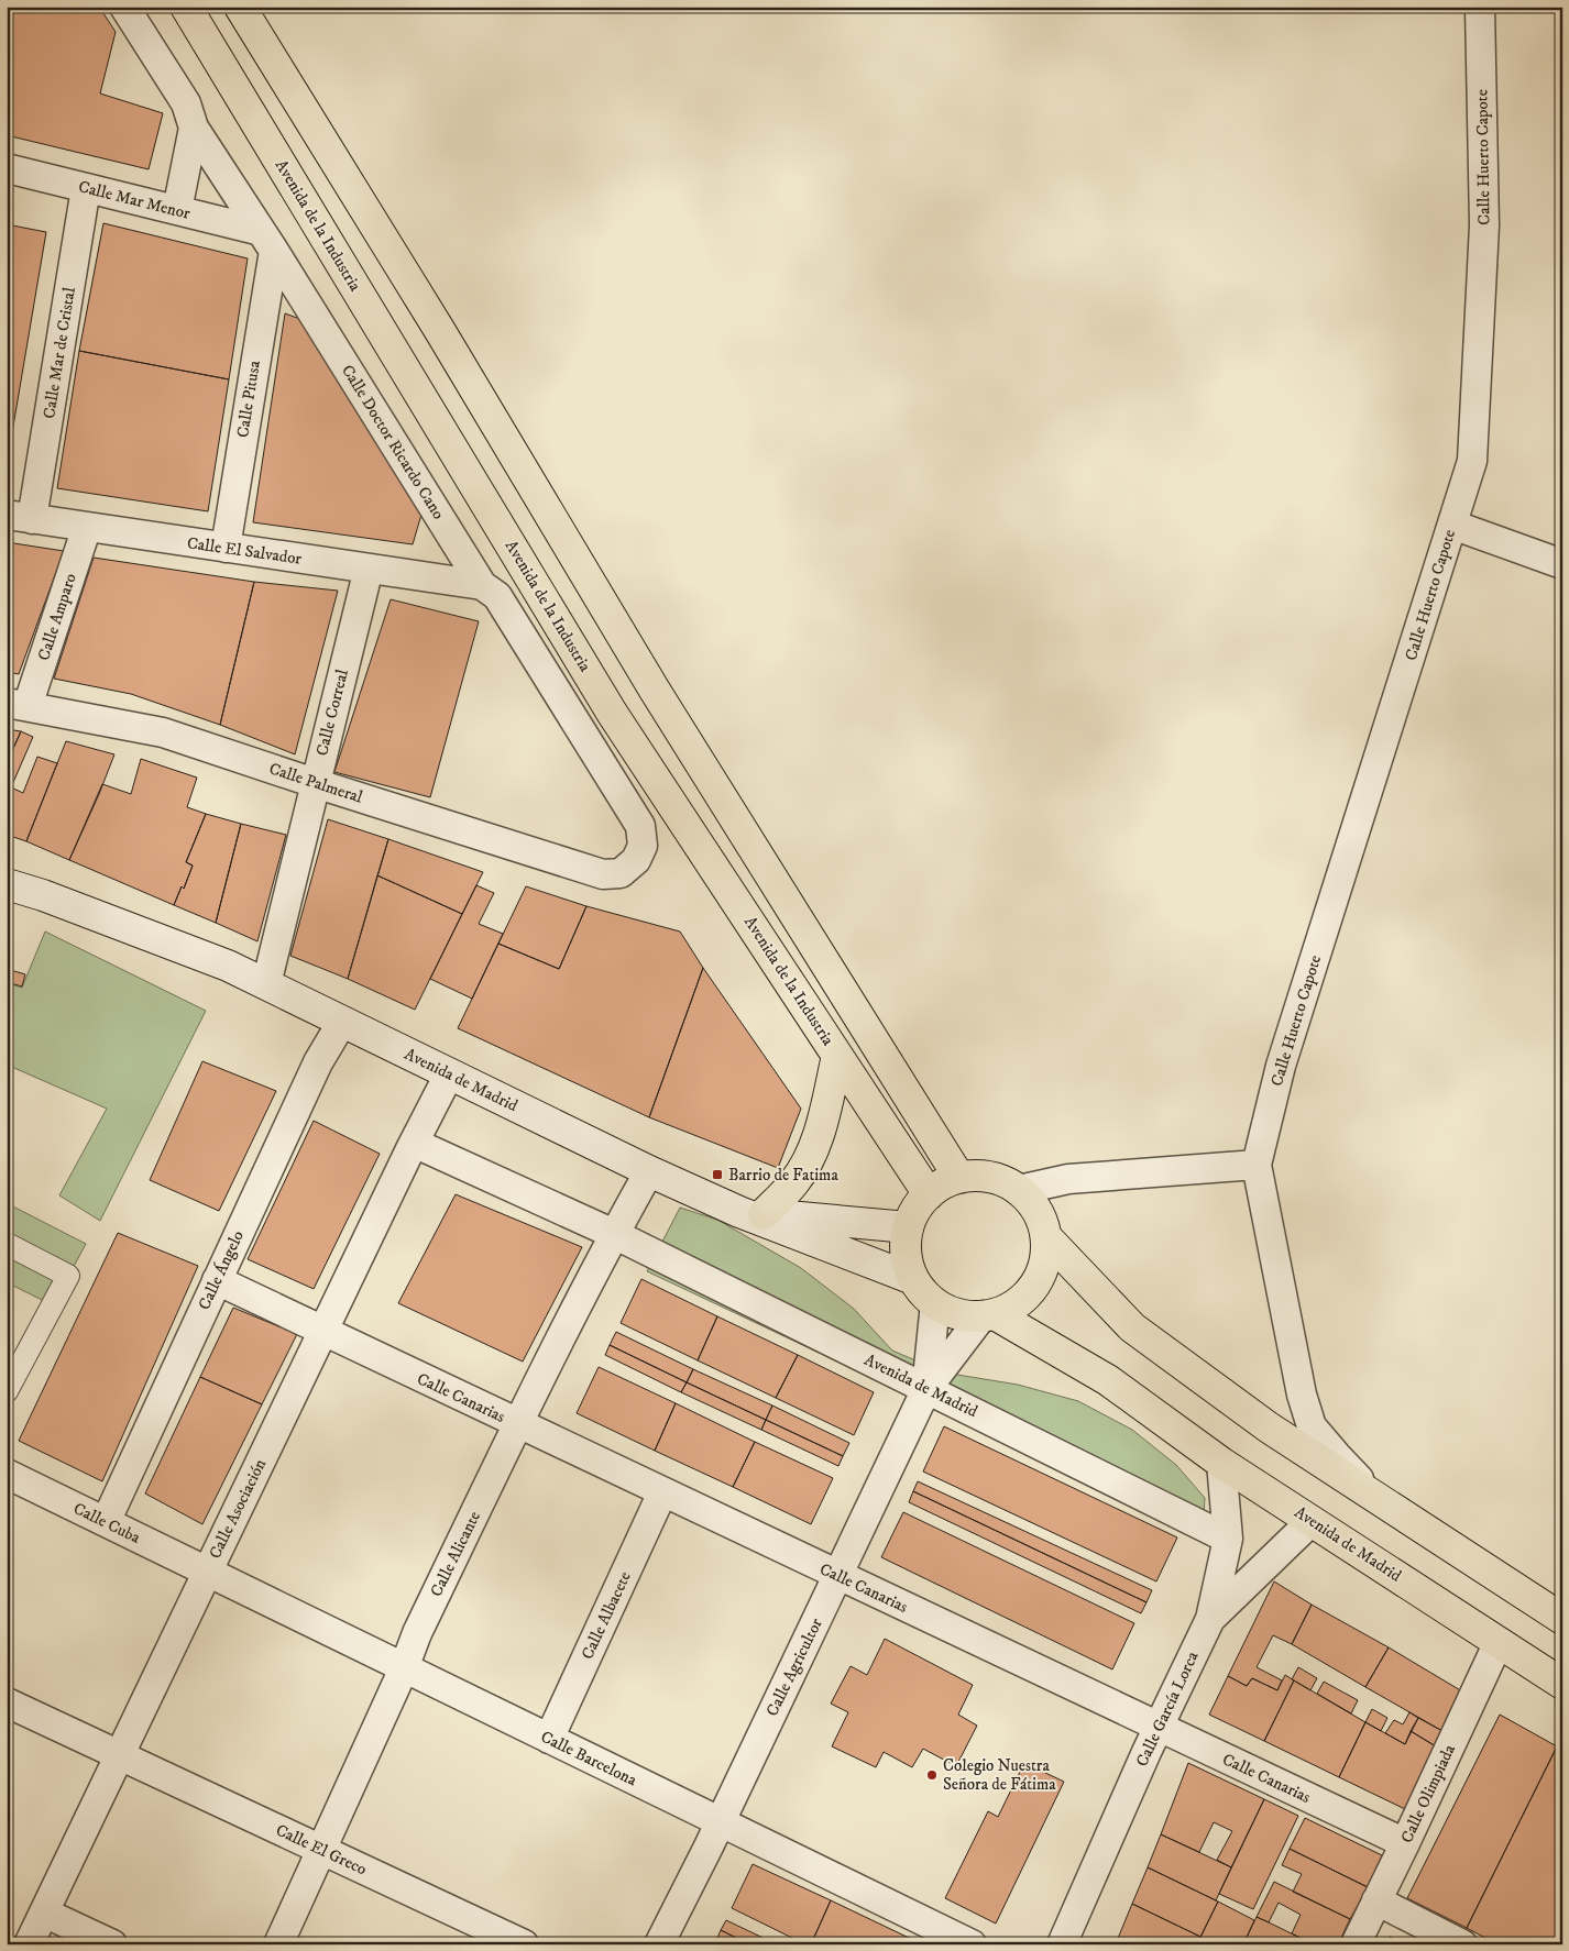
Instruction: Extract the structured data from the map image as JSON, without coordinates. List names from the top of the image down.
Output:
{
  "streets": {
    "main road": ["Avenida de la Industria", "Avenida de Madrid"],
    "street": [
      "Calle Huerto Capote",
      "Calle Mar Menor",
      "Calle Mar de Cristal",
      "Calle Pitusa",
      "Calle Doctor Ricardo Cano",
      "Calle El Salvador",
      "Calle Amparo",
      "Calle Correal",
      "Calle Palmeral",
      "Calle Ángelo",
      "Calle Canarias",
      "Calle Asociación",
      "Calle Cuba",
      "Calle Alicante",
      "Calle Albacete",
      "Calle Agricultor",
      "Calle García Lorca",
      "Calle Barcelona",
      "Calle Olimpiada",
      "Calle El Greco"
    ]
  },
  "crossings": [
    ["Calle Mar Menor", "Calle Mar de Cristal"],
    ["Calle Mar Menor", "Calle Pitusa"],
    ["Calle Mar Menor", "Calle Doctor Ricardo Cano"],
    ["Avenida de la Industria", "Avenida de Madrid"],
    ["Avenida de la Industria", "Calle Agricultor"],
    ["Calle Mar de Cristal", "Calle El Salvador"],
    ["Calle Pitusa", "Calle Doctor Ricardo Cano"],
    ["Calle Pitusa", "Calle El Salvador"],
    ["Calle Doctor Ricardo Cano", "Calle El Salvador"],
    ["Calle Doctor Ricardo Cano", "Calle Palmeral"],
    ["Calle El Salvador", "Calle Amparo"],
    ["Calle El Salvador", "Calle Correal"],
    ["Calle Amparo", "Calle Palmeral"],
    ["Calle Correal", "Calle Palmeral"],
    ["Calle Correal", "Avenida de Madrid"],
    ["Avenida de Madrid", "Calle Ángelo"],
    ["Avenida de Madrid", "Calle Asociación"],
    ["Avenida de Madrid", "Calle Alicante"],
    ["Avenida de Madrid", "Calle Agricultor"],
    ["Avenida de Madrid", "Calle García Lorca"],
    ["Avenida de Madrid", "Calle Olimpiada"],
    ["Calle Ángelo", "Calle Canarias"],
    ["Calle Ángelo", "Calle Cuba"],
    ["Calle Canarias", "Calle Asociación"],
    ["Calle Canarias", "Calle Alicante"],
    ["Calle Canarias", "Calle Albacete"],
    ["Calle Canarias", "Calle Agricultor"],
    ["Calle Canarias", "Calle García Lorca"],
    ["Calle Canarias", "Calle Olimpiada"],
    ["Calle Asociación", "Calle Cuba"],
    ["Calle Asociación", "Calle Barcelona"],
    ["Calle Asociación", "Calle El Greco"],
    ["Calle Cuba", "Calle Barcelona"],
    ["Calle Alicante", "Calle Barcelona"],
    ["Calle Alicante", "Calle El Greco"],
    ["Calle Albacete", "Calle Barcelona"],
    ["Calle Agricultor", "Calle Barcelona"]
  ],
  "places": {
    "transit": ["Barrio de Fatima"],
    "other": ["Colegio Nuestra Señora de Fátima"]
  }
}
